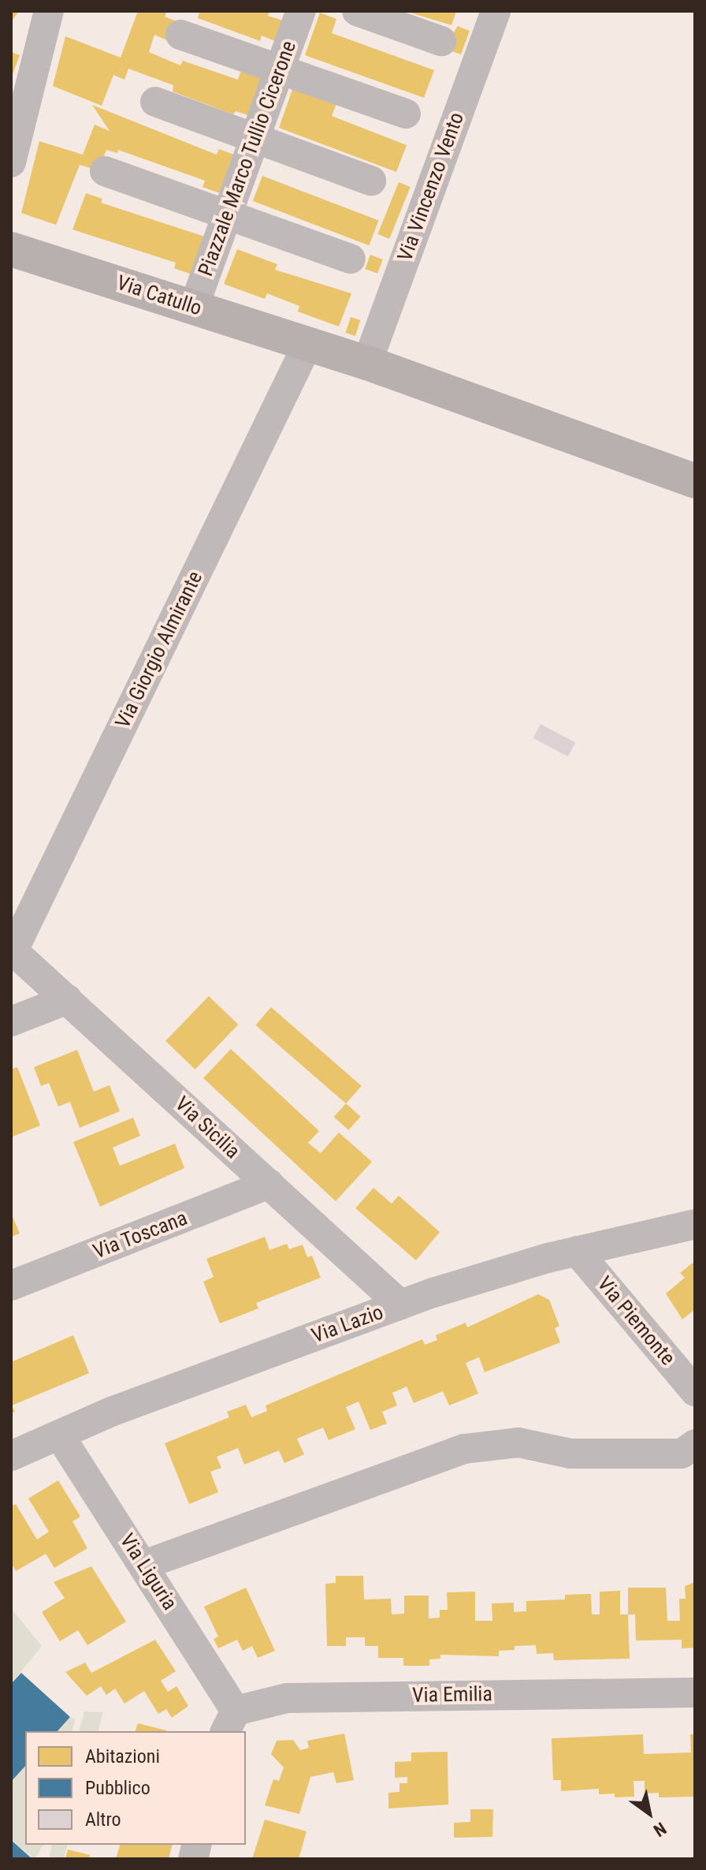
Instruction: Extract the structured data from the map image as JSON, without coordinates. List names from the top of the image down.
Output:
{
  "streets": {
    "street": [
      "Piazzale Marco Tullio Cicerone",
      "Via Vincenzo Vento",
      "Via Catullo",
      "Via Giorgio Almirante",
      "Via Sicilia",
      "Via Toscana",
      "Via Piemonte",
      "Via Lazio",
      "Via Liguria",
      "Via Emilia"
    ]
  },
  "crossings": [
    ["Piazzale Marco Tullio Cicerone", "Via Catullo"],
    ["Via Vincenzo Vento", "Via Catullo"],
    ["Via Catullo", "Via Giorgio Almirante"],
    ["Via Giorgio Almirante", "Via Sicilia"],
    ["Via Sicilia", "Via Toscana"],
    ["Via Sicilia", "Via Lazio"],
    ["Via Piemonte", "Via Lazio"],
    ["Via Lazio", "Via Liguria"],
    ["Via Liguria", "Via Emilia"]
  ],
  "legend": ["Abitazioni", "Pubblico", "Altro"],
  "north": "bottom right"
}
